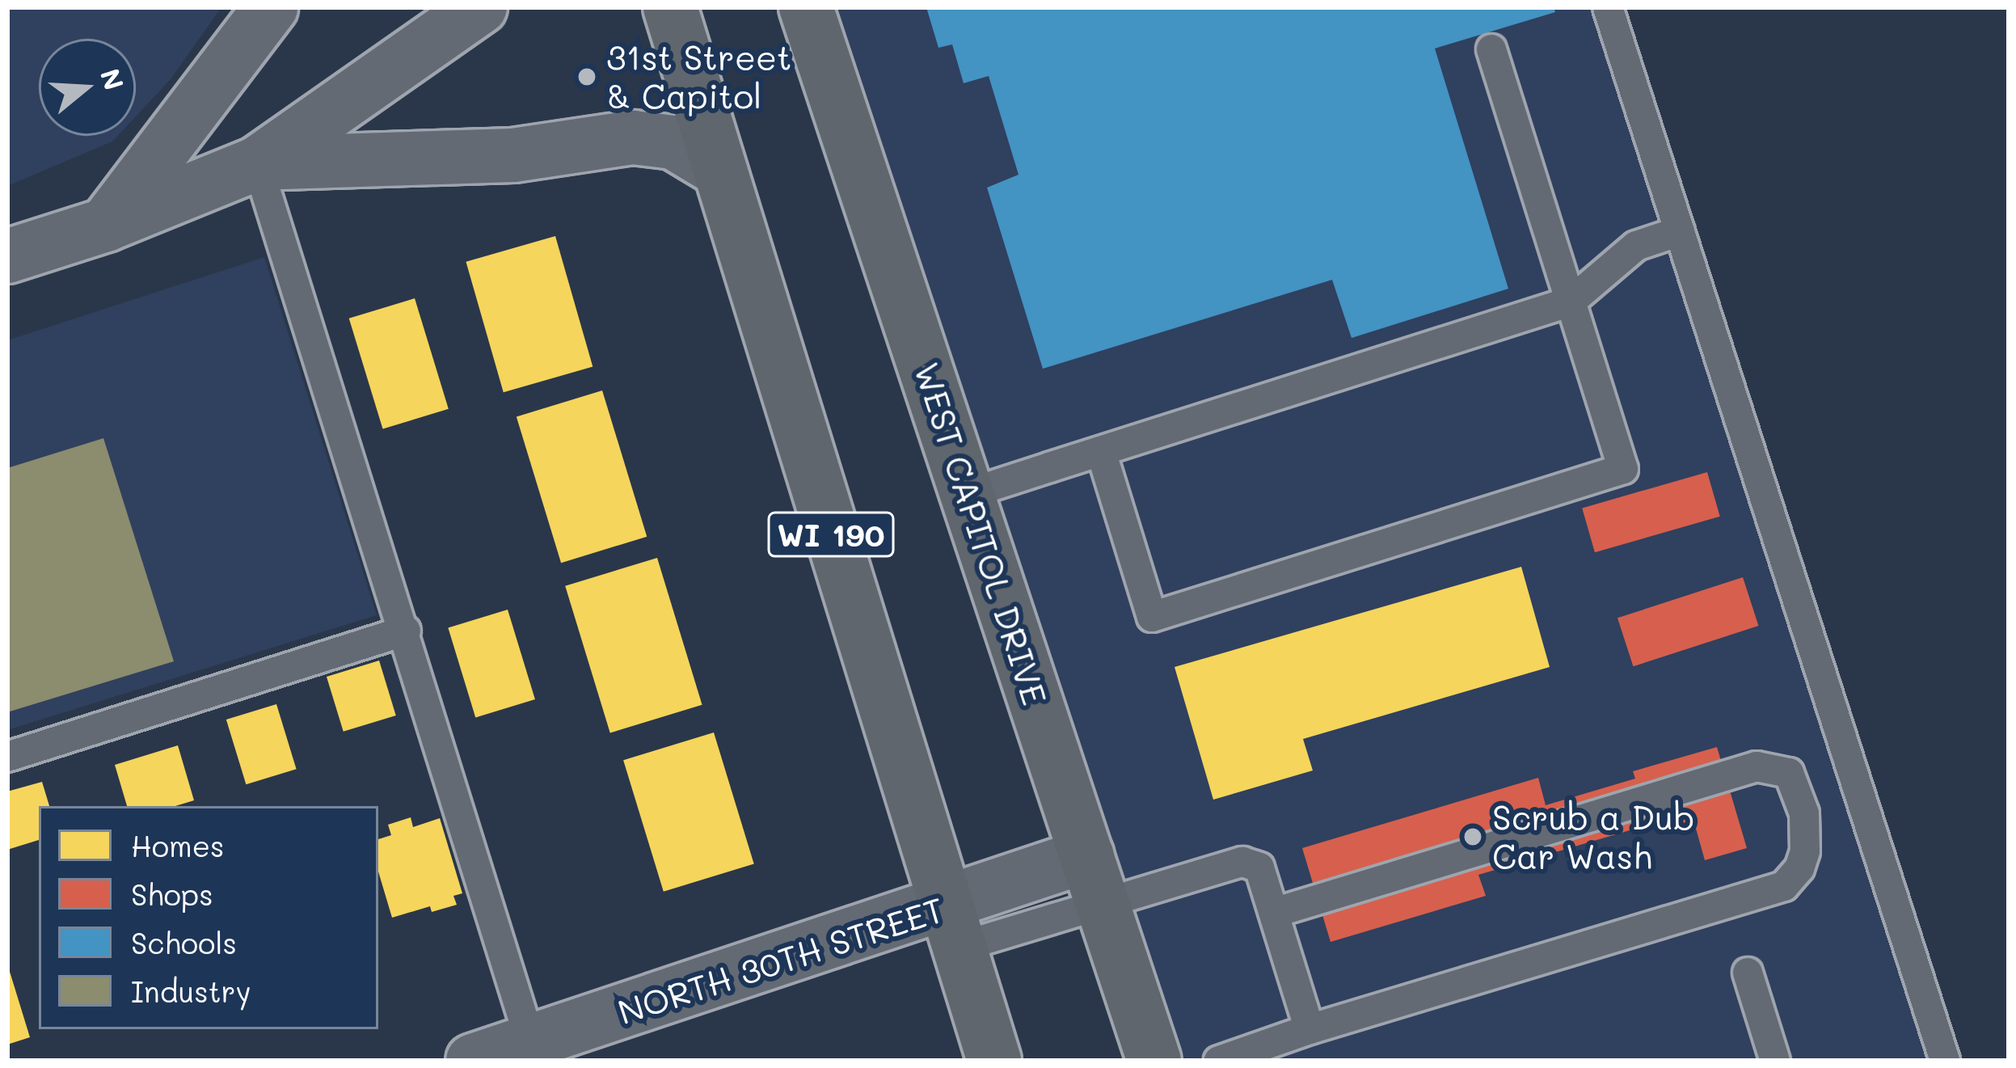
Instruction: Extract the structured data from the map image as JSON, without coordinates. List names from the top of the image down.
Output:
{
  "streets": {
    "main road": ["WEST CAPITOL DRIVE", "WI 190", "NORTH 30TH STREET"]
  },
  "crossings": [
    ["WEST CAPITOL DRIVE", "NORTH 30TH STREET"],
    ["WI 190", "NORTH 30TH STREET"]
  ],
  "places": ["31st Street & Capitol", "Scrub a Dub Car Wash"],
  "legend": [
    "Homes",
    "Shops",
    "Schools",
    "Industry"
  ],
  "north": "right"
}
